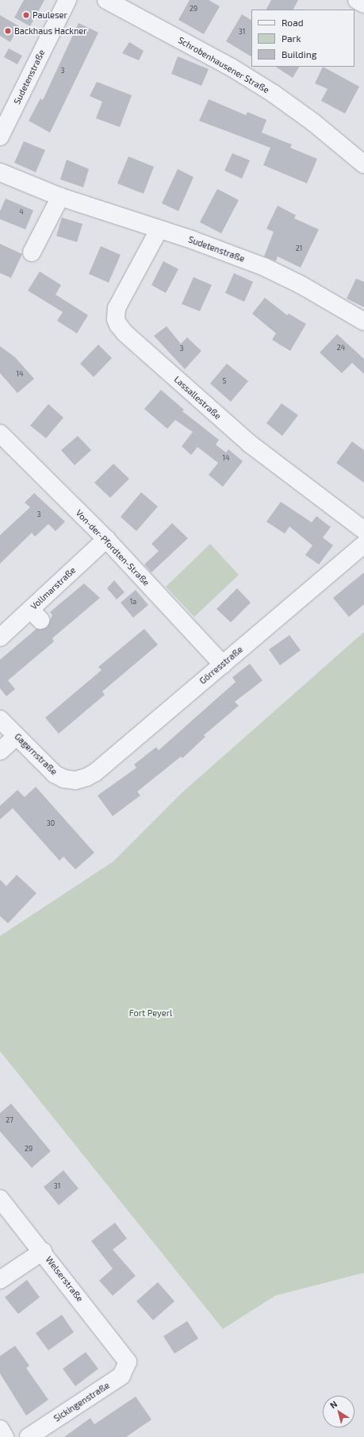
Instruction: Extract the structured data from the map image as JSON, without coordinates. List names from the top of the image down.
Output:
{
  "streets": {
    "street": [
      "Schrobenhausener Straße",
      "Sudetenstraße",
      "Lassallestraße",
      "Von-der-Pfordten-Straße",
      "Vollmarstraße",
      "Görresstraße",
      "Gagernstraße",
      "Welserstraße",
      "Sickingenstraße"
    ]
  },
  "crossings": [
    ["Sudetenstraße", "Lassallestraße"],
    ["Von-der-Pfordten-Straße", "Vollmarstraße"],
    ["Von-der-Pfordten-Straße", "Görresstraße"],
    ["Görresstraße", "Gagernstraße"],
    ["Welserstraße", "Sickingenstraße"]
  ],
  "parks": ["Fort Peyerl"],
  "places": ["Pauleser", "Backhaus Hackner"],
  "house_numbers": [
    "29",
    "31",
    "3",
    "4",
    "21",
    "24",
    "3",
    "14",
    "5",
    "14",
    "3",
    "1a",
    "30",
    "27",
    "29",
    "31"
  ],
  "legend": ["Road", "Park", "Building"],
  "north": "top left"
}
